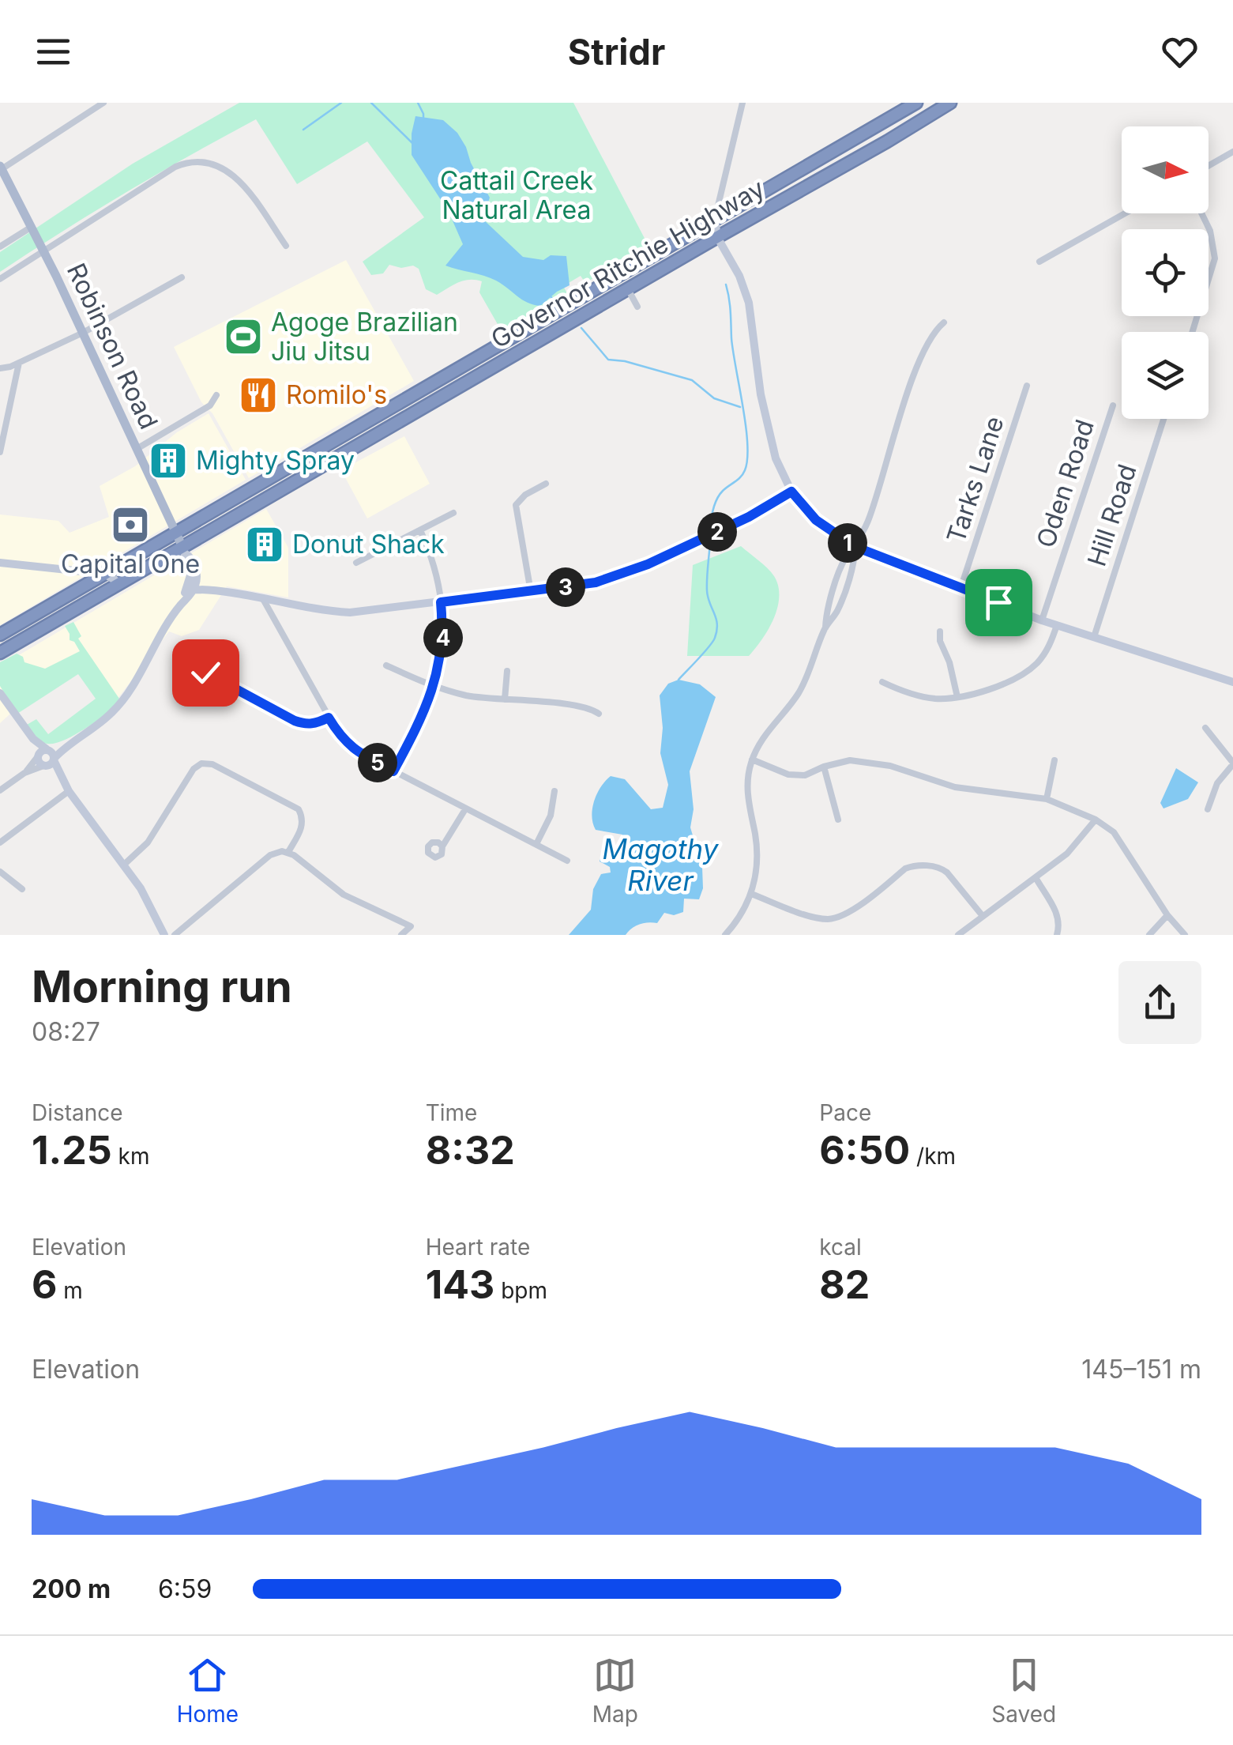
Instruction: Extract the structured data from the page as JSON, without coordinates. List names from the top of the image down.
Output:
{
  "streets": {
    "highway": ["Governor Ritchie Highway"],
    "main road": ["Robinson Road"],
    "street": ["Tarks Lane", "Oden Road", "Hill Road"]
  },
  "crossings": [
    ["Governor Ritchie Highway", "Robinson Road"]
  ],
  "water": ["Magothy River"],
  "parks": ["Cattail Creek Natural Area"],
  "places": {
    "sports": ["Agoge Brazilian Jiu Jitsu"],
    "restaurant": ["Romilo's"],
    "building": ["Mighty Spray", "Donut Shack"],
    "bank": ["Capital One"]
  },
  "north": "right",
  "page": {
    "header": "Stridr",
    "pins": [
      "2",
      "1",
      "3",
      "4",
      "5"
    ],
    "heading": ["Morning run", "08:27"],
    "stats": [
      ["Distance", "1.25 km"],
      ["Time", "8:32"],
      ["Pace", "6:50 /km"],
      ["Elevation", "6 m"],
      ["Heart rate", "143 bpm"],
      ["kcal", "82"]
    ],
    "chart": ["Elevation", "145–151 m"],
    "list": [
      {
        "name": "200 m",
        "note": "6:59"
      }
    ],
    "tabs": ["Home", "Map", "Saved"]
  }
}
